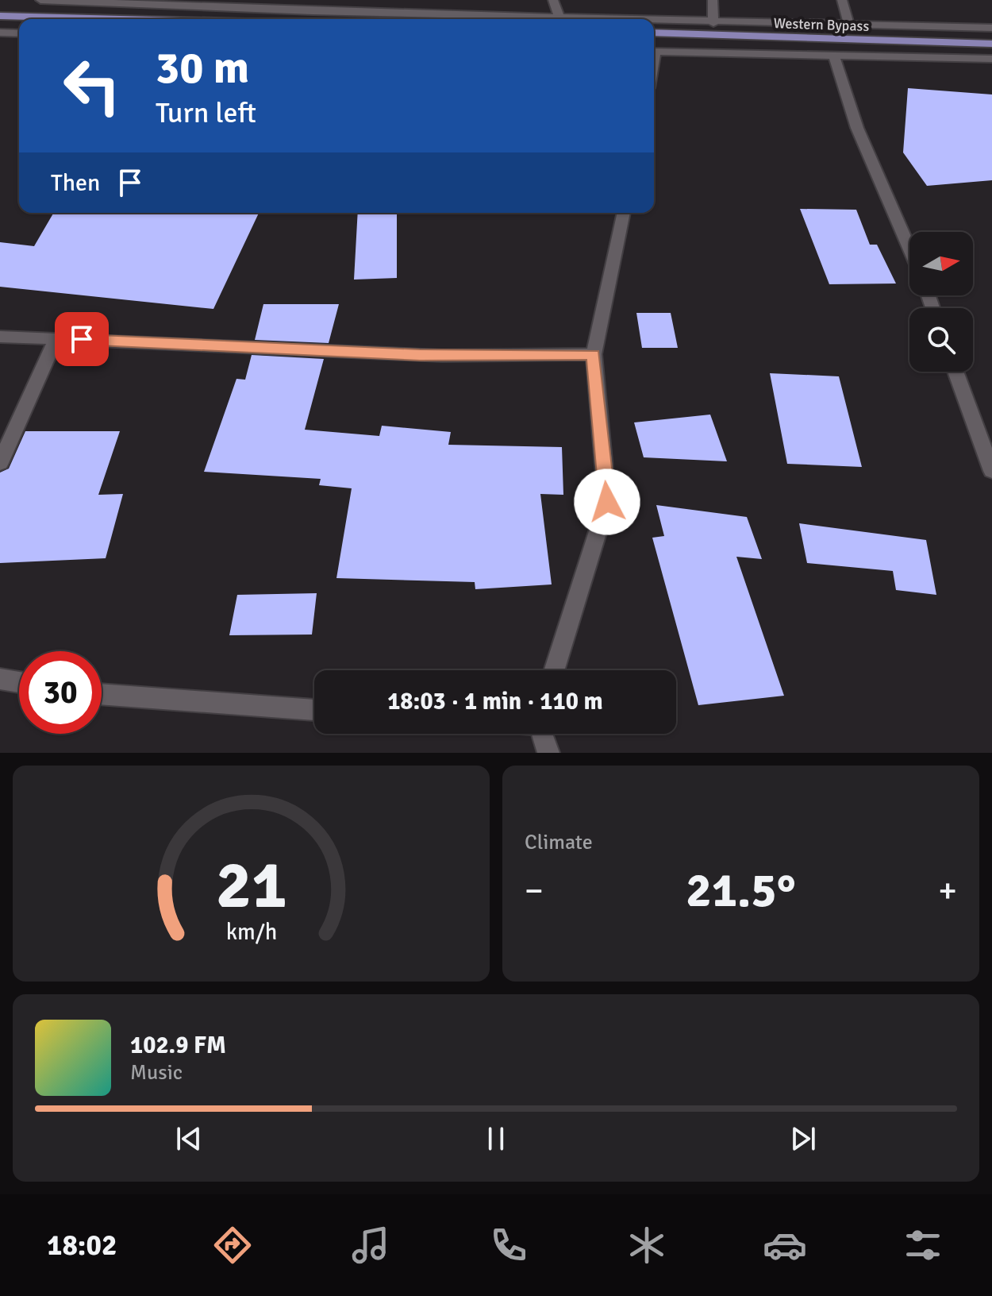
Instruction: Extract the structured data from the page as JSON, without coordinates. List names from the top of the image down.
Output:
{
  "streets": {
    "main road": ["Western Bypass"]
  },
  "north": "right",
  "page": {
    "turn": ["30 m", "Turn left"],
    "then": "Then",
    "limit": "30",
    "trip": "18:03 · 1 min · 110 m",
    "tile": "Climate",
    "heat": ["−", "21.5°", "+"],
    "song": ["102.9 FM", "Music"],
    "tabs": "18:02",
    "gauge": ["21", "km/h"]
  }
}
